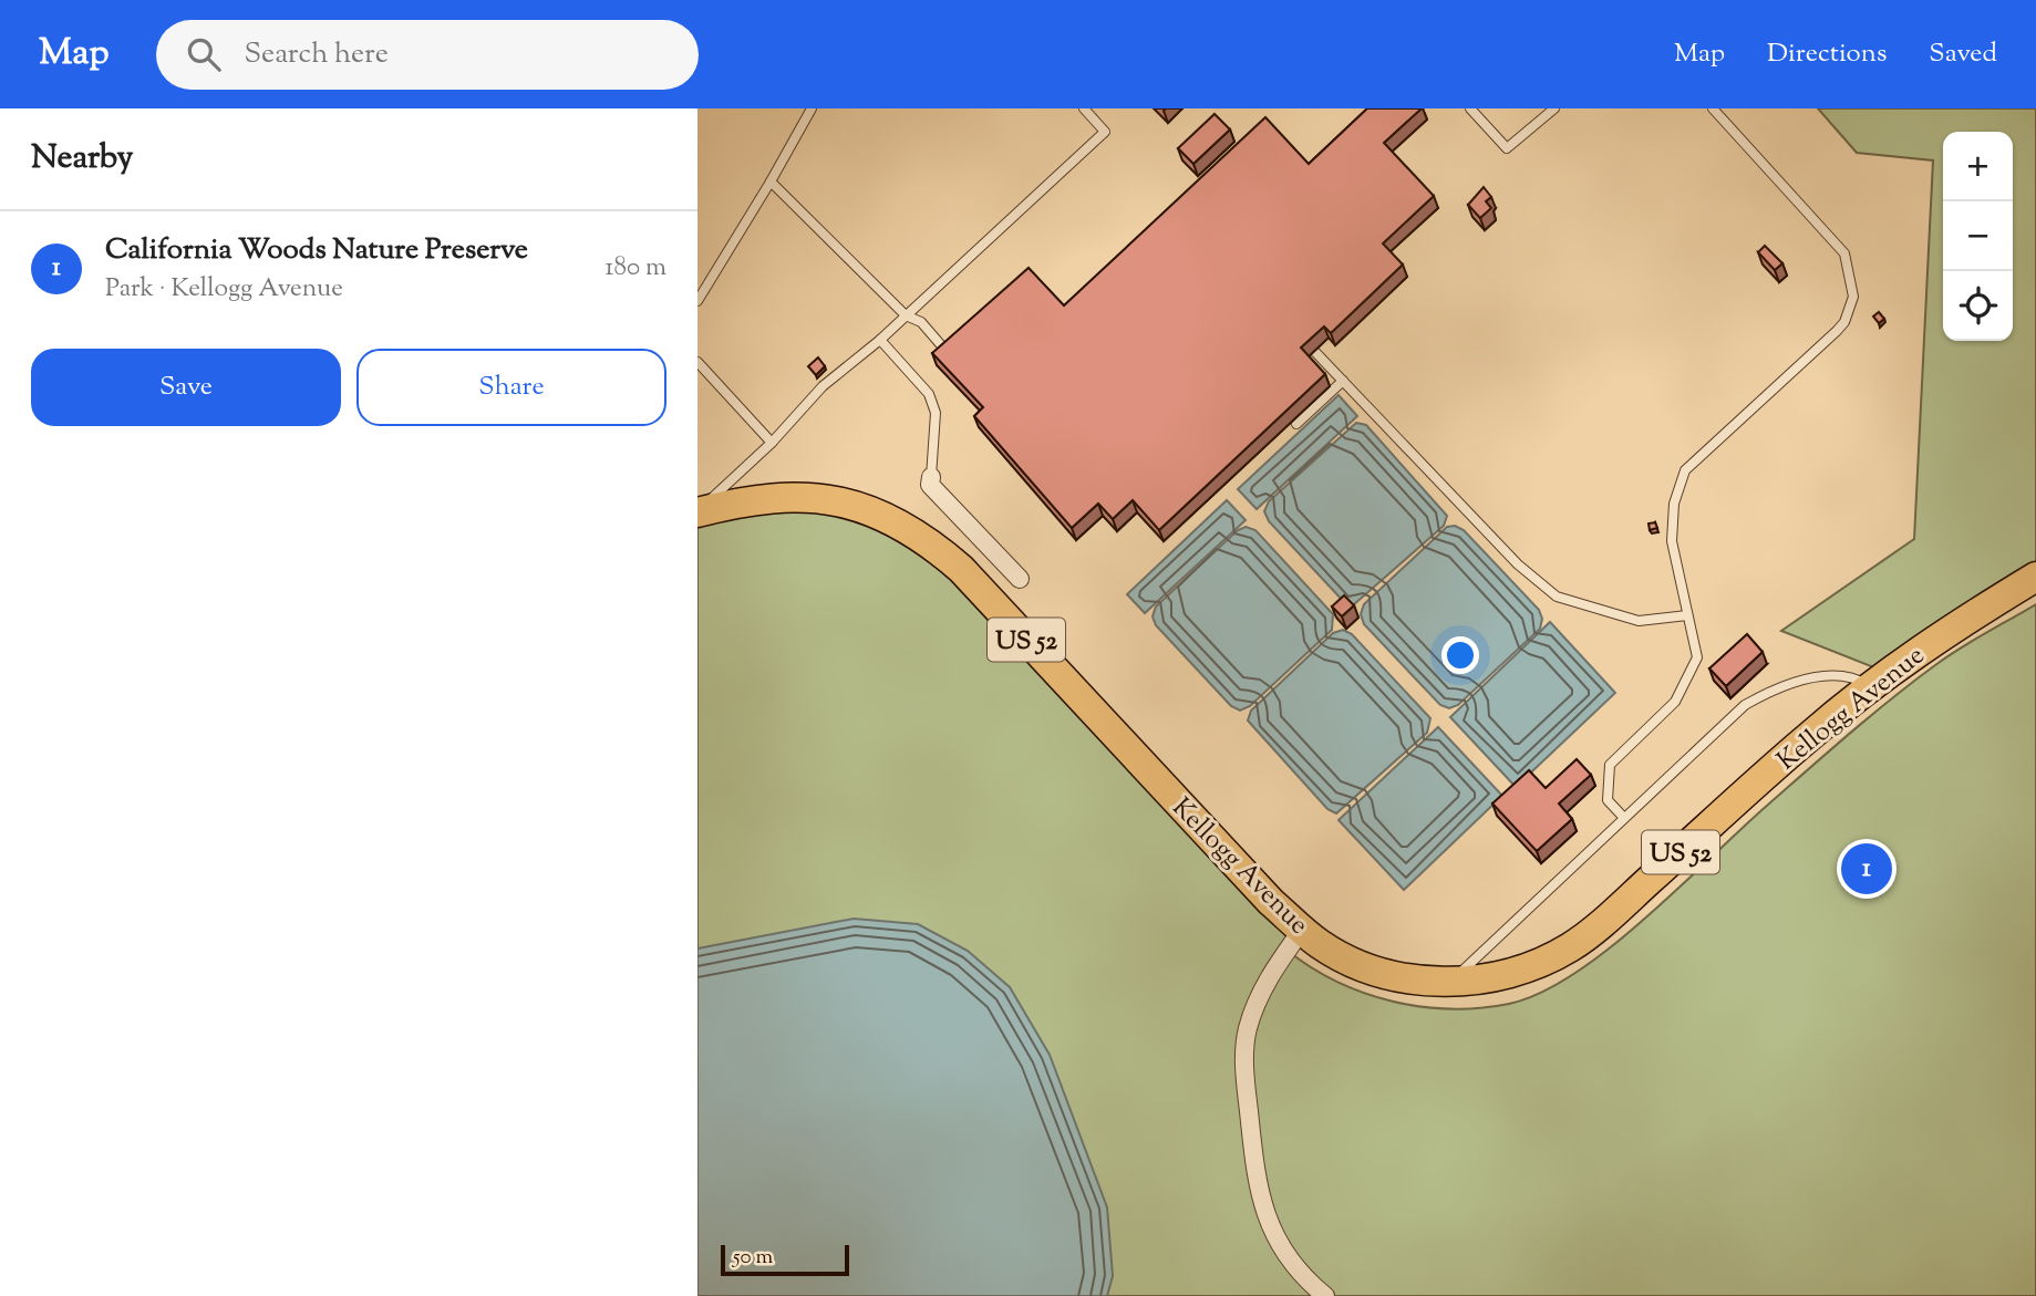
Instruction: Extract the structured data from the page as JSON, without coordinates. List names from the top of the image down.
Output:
{
  "streets": {
    "main road": ["US 52", "Kellogg Avenue"]
  },
  "scale_bar": "50 m",
  "page": {
    "header": "Map",
    "search": "Search here",
    "nav": ["Map", "Directions", "Saved"],
    "heading": "Nearby",
    "map_buttons": ["+", "−"],
    "list": [
      {
        "mark": "1",
        "name": "California Woods Nature Preserve",
        "note": "Park · Kellogg Avenue",
        "value": "180 m"
      }
    ],
    "buttons": ["Save", "Share"],
    "pins": "1",
    "scale": "50 m"
  }
}
